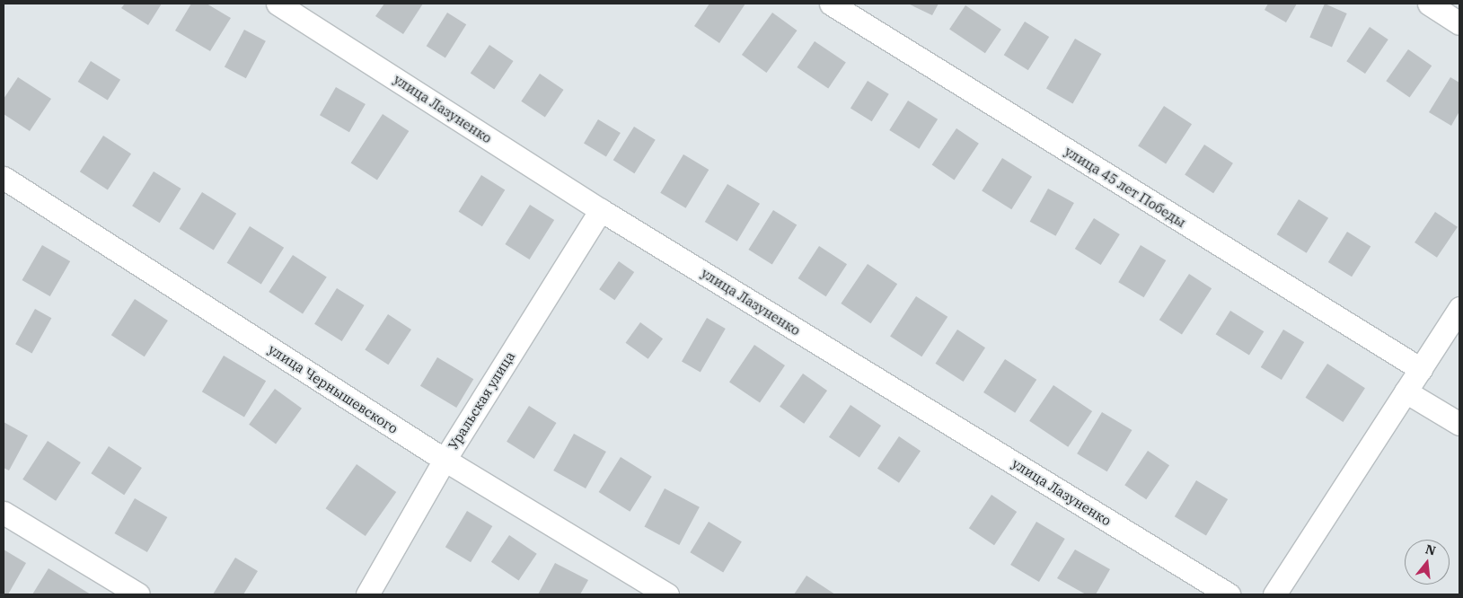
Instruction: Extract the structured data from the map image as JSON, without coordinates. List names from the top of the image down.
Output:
{
  "streets": {
    "street": [
      "улица Лазуненко",
      "улица 45 лет Победы",
      "улица Чернышевского",
      "Уральская улица"
    ]
  },
  "crossings": [
    ["улица Лазуненко", "Уральская улица"],
    ["улица Чернышевского", "Уральская улица"]
  ],
  "north": "top"
}
